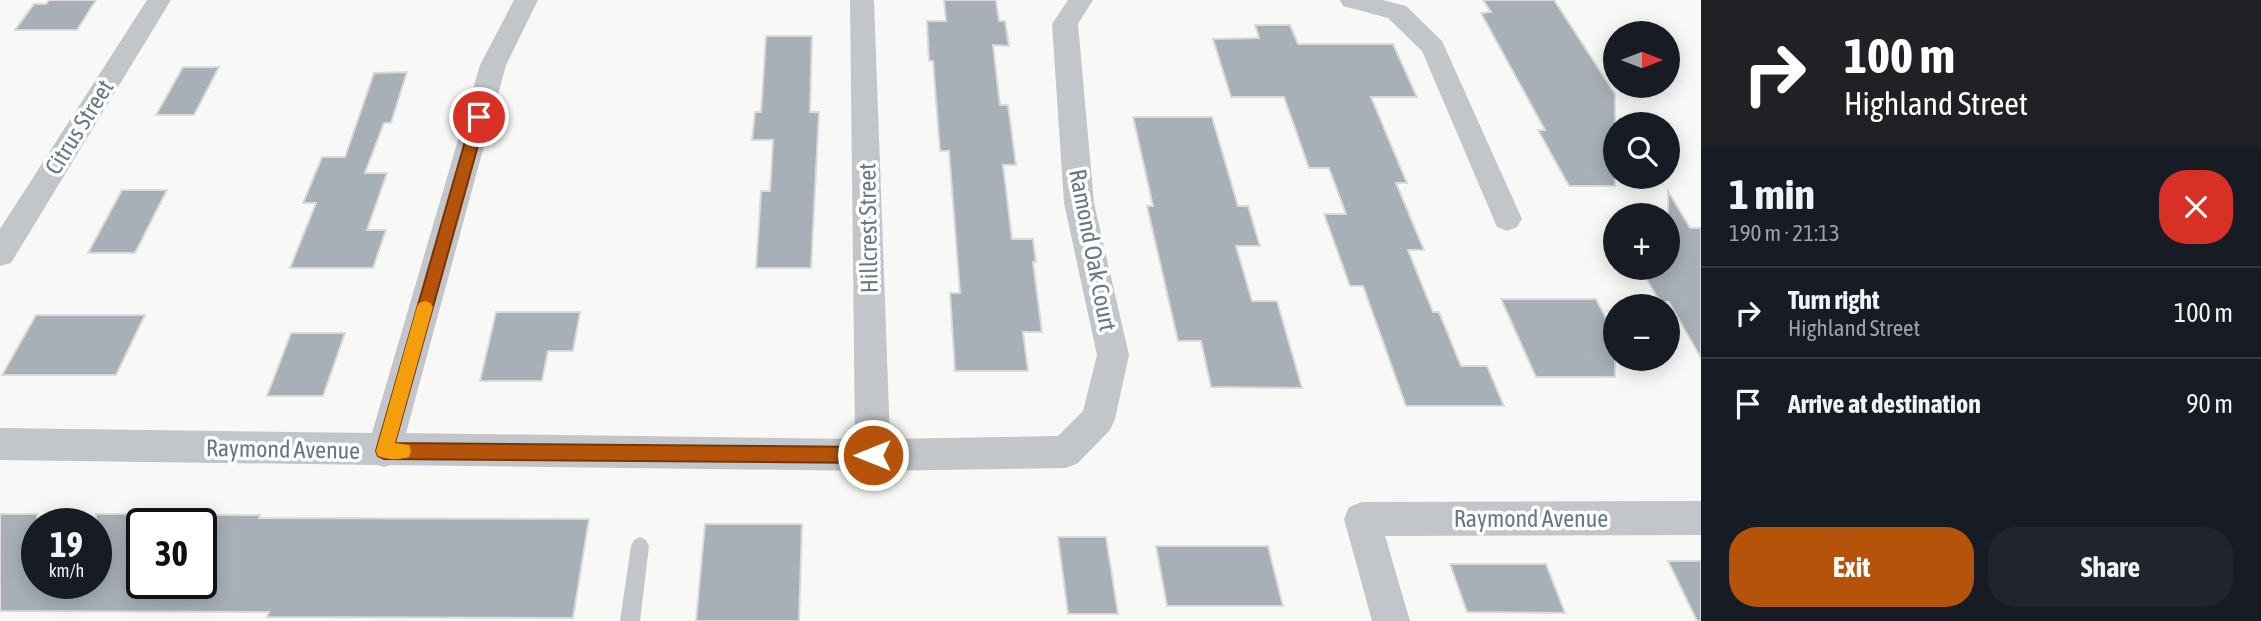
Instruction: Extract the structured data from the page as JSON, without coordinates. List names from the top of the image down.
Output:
{
  "streets": {
    "street": [
      "Citrus Street",
      "Hillcrest Street",
      "Ramond Oak Court",
      "Raymond Avenue"
    ]
  },
  "crossings": [
    ["Hillcrest Street", "Raymond Avenue"],
    ["Ramond Oak Court", "Raymond Avenue"]
  ],
  "north": "right",
  "page": {
    "turn": ["100 m", "Highland Street"],
    "map_buttons": ["+", "−"],
    "heading": ["1 min", "190 m · 21:13"],
    "list": [
      {
        "name": "Turn right",
        "note": "Highland Street",
        "value": "100 m"
      },
      {
        "name": "Arrive at destination",
        "value": "90 m"
      }
    ],
    "speed": "19 km/h",
    "limit": "30",
    "buttons": ["Exit", "Share"]
  }
}
